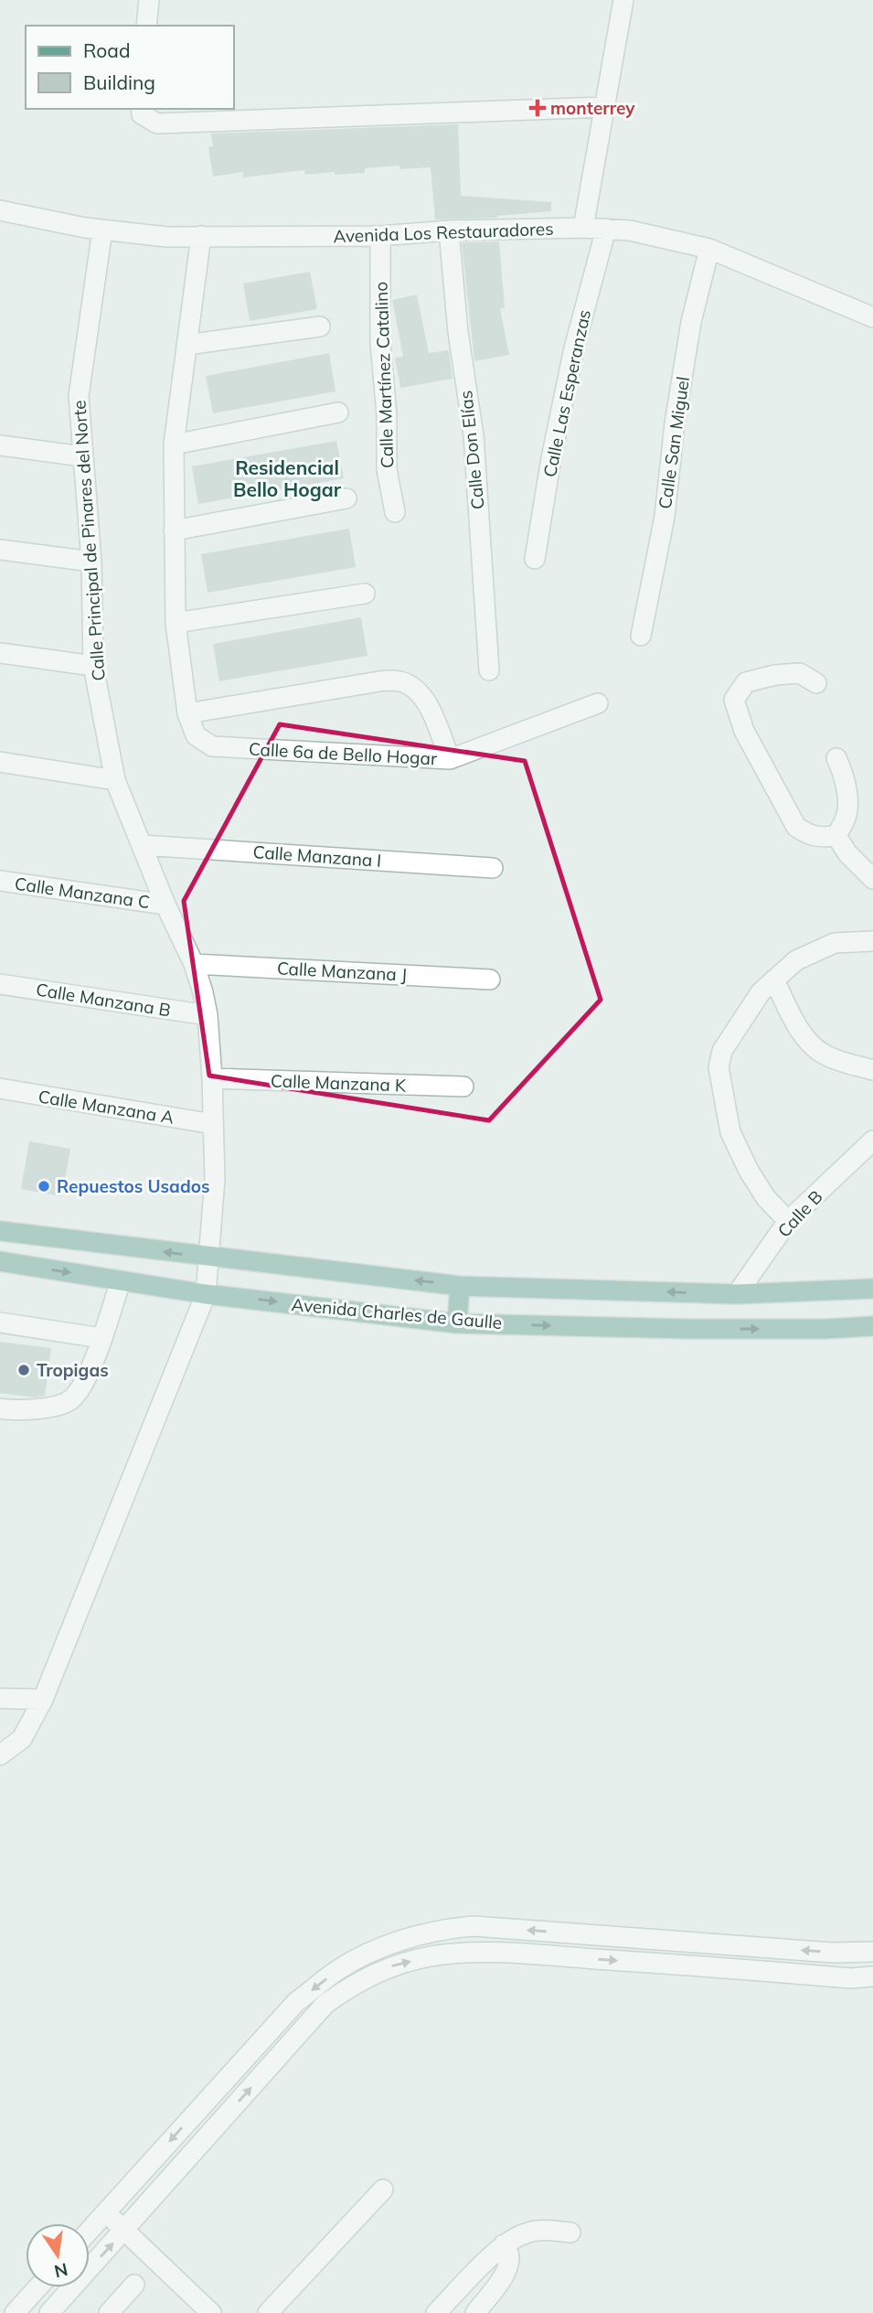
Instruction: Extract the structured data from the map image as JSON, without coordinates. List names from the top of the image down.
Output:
{
  "streets": {
    "main road": ["Avenida Charles de Gaulle"],
    "street": [
      "Avenida Los Restauradores",
      "Calle Martínez Catalino",
      "Calle Las Esperanzas",
      "Calle San Miguel",
      "Calle Don Elías",
      "Calle Principal de Pinares del Norte",
      "Calle 6a de Bello Hogar",
      "Calle Manzana I",
      "Calle Manzana C",
      "Calle Manzana J",
      "Calle Manzana B",
      "Calle Manzana K",
      "Calle Manzana A",
      "Calle B"
    ]
  },
  "crossings": [
    ["Avenida Los Restauradores", "Calle Martínez Catalino"],
    ["Avenida Los Restauradores", "Calle Las Esperanzas"],
    ["Avenida Los Restauradores", "Calle San Miguel"],
    ["Avenida Los Restauradores", "Calle Don Elías"],
    ["Avenida Los Restauradores", "Calle Principal de Pinares del Norte"],
    ["Calle Principal de Pinares del Norte", "Calle Manzana I"],
    ["Calle Principal de Pinares del Norte", "Calle Manzana C"],
    ["Calle Principal de Pinares del Norte", "Calle Manzana J"],
    ["Calle Principal de Pinares del Norte", "Calle Manzana B"],
    ["Calle Principal de Pinares del Norte", "Calle Manzana K"],
    ["Calle Principal de Pinares del Norte", "Calle Manzana A"],
    ["Calle Principal de Pinares del Norte", "Avenida Charles de Gaulle"],
    ["Calle B", "Avenida Charles de Gaulle"]
  ],
  "districts": ["Residencial Bello Hogar"],
  "places": {
    "health": ["monterrey"],
    "other": ["Repuestos Usados", "Tropigas"]
  },
  "legend": ["Road", "Building"],
  "north": "bottom"
}
